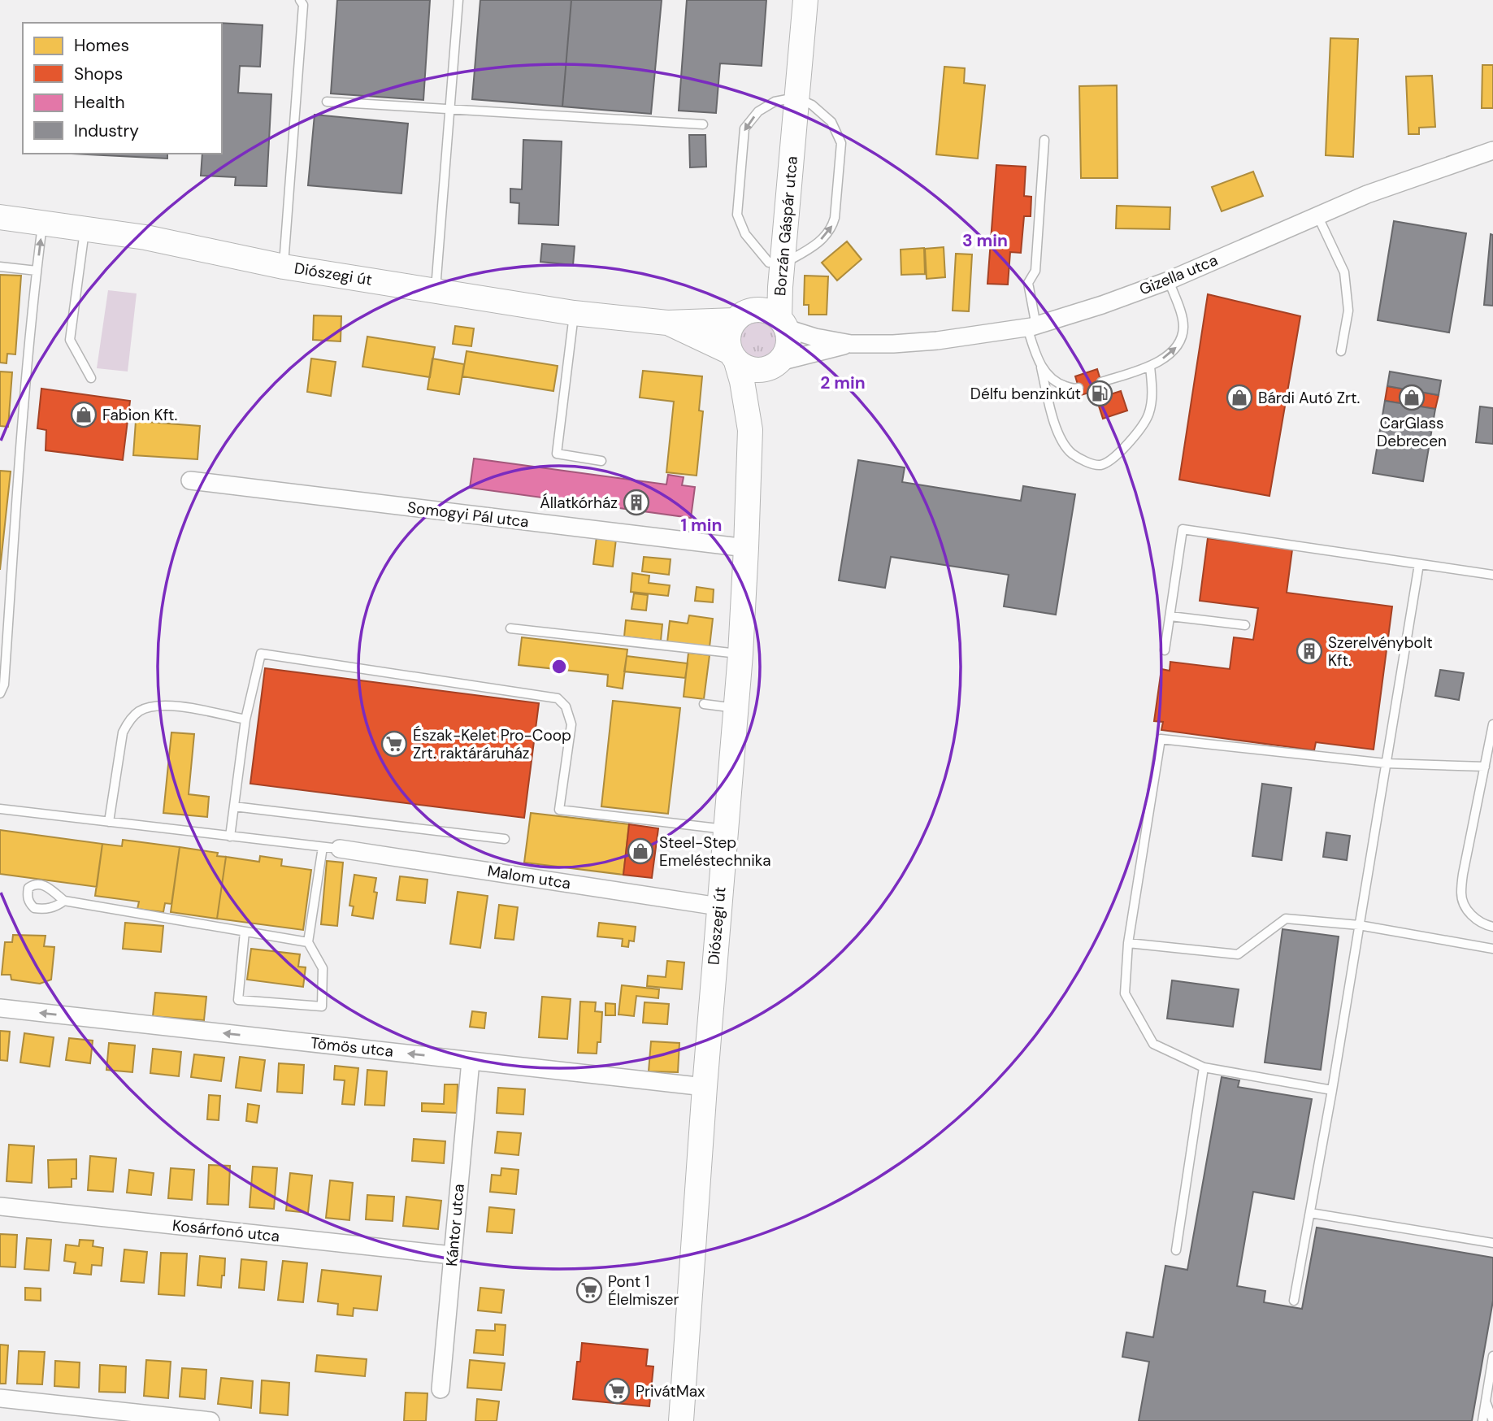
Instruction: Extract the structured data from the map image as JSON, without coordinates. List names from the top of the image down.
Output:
{
  "streets": {
    "main road": ["Borzán Gáspár utca", "Diószegi út"],
    "street": [
      "Gizella utca",
      "Somogyi Pál utca",
      "Malom utca",
      "Tömös utca",
      "Kántor utca",
      "Kosárfonó utca"
    ]
  },
  "crossings": [
    ["Borzán Gáspár utca", "Diószegi út"],
    ["Borzán Gáspár utca", "Gizella utca"],
    ["Diószegi út", "Gizella utca"],
    ["Diószegi út", "Somogyi Pál utca"],
    ["Diószegi út", "Malom utca"],
    ["Diószegi út", "Tömös utca"],
    ["Tömös utca", "Kántor utca"],
    ["Kántor utca", "Kosárfonó utca"]
  ],
  "one_way": ["Tömös utca"],
  "places": {
    "fuel station": ["Délfu benzinkút"],
    "shop": [
      "Bárdi Autó Zrt.",
      "CarGlass Debrecen",
      "Fabion Kft.",
      "Steel-Step Emeléstechnika"
    ],
    "building": ["Állatkórház", "Szerelvénybolt Kft."],
    "supermarket": ["Észak-Kelet Pro-Coop Zrt. raktáráruház", "Pont 1 Élelmiszer", "PrivátMax"]
  },
  "legend": [
    "Homes",
    "Shops",
    "Health",
    "Industry"
  ],
  "rings": ["3 min", "2 min", "1 min"]
}
